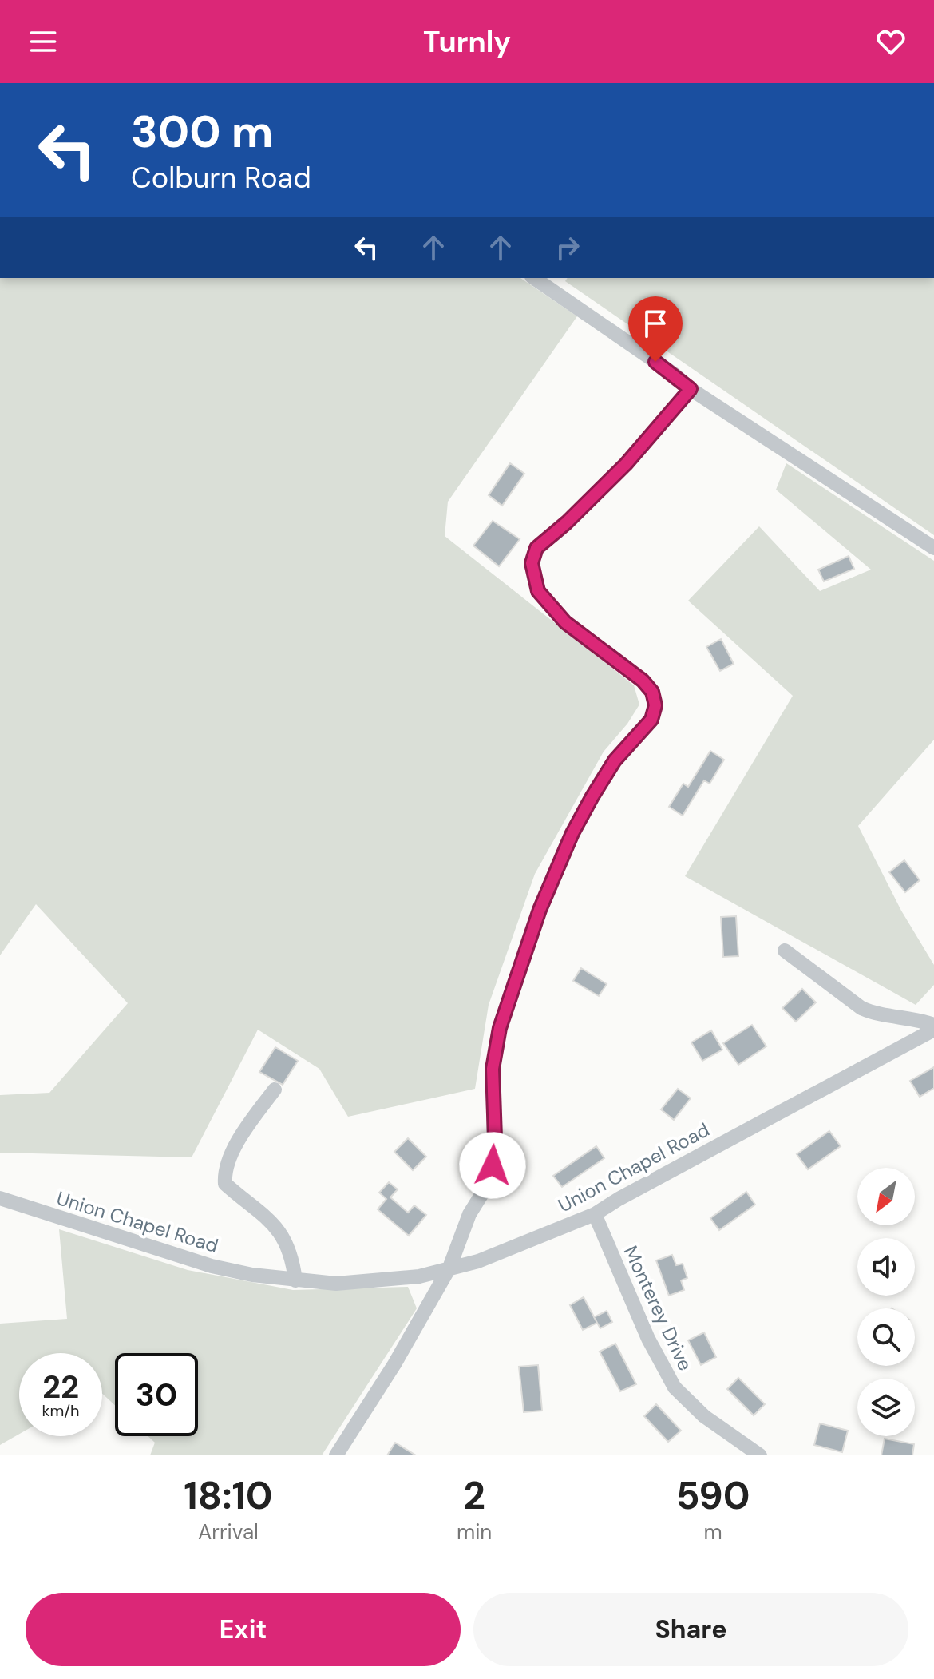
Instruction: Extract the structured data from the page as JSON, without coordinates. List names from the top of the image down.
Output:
{
  "streets": {
    "street": ["Union Chapel Road", "Monterey Drive"]
  },
  "crossings": [
    ["Union Chapel Road", "Monterey Drive"]
  ],
  "north": "bottom left",
  "page": {
    "header": "Turnly",
    "turn": ["300 m", "Colburn Road"],
    "speed": "22 km/h",
    "limit": "30",
    "eta": [
      "18:10",
      "Arrival",
      "2",
      "min",
      "590",
      "m"
    ],
    "buttons": ["Exit", "Share"]
  }
}
